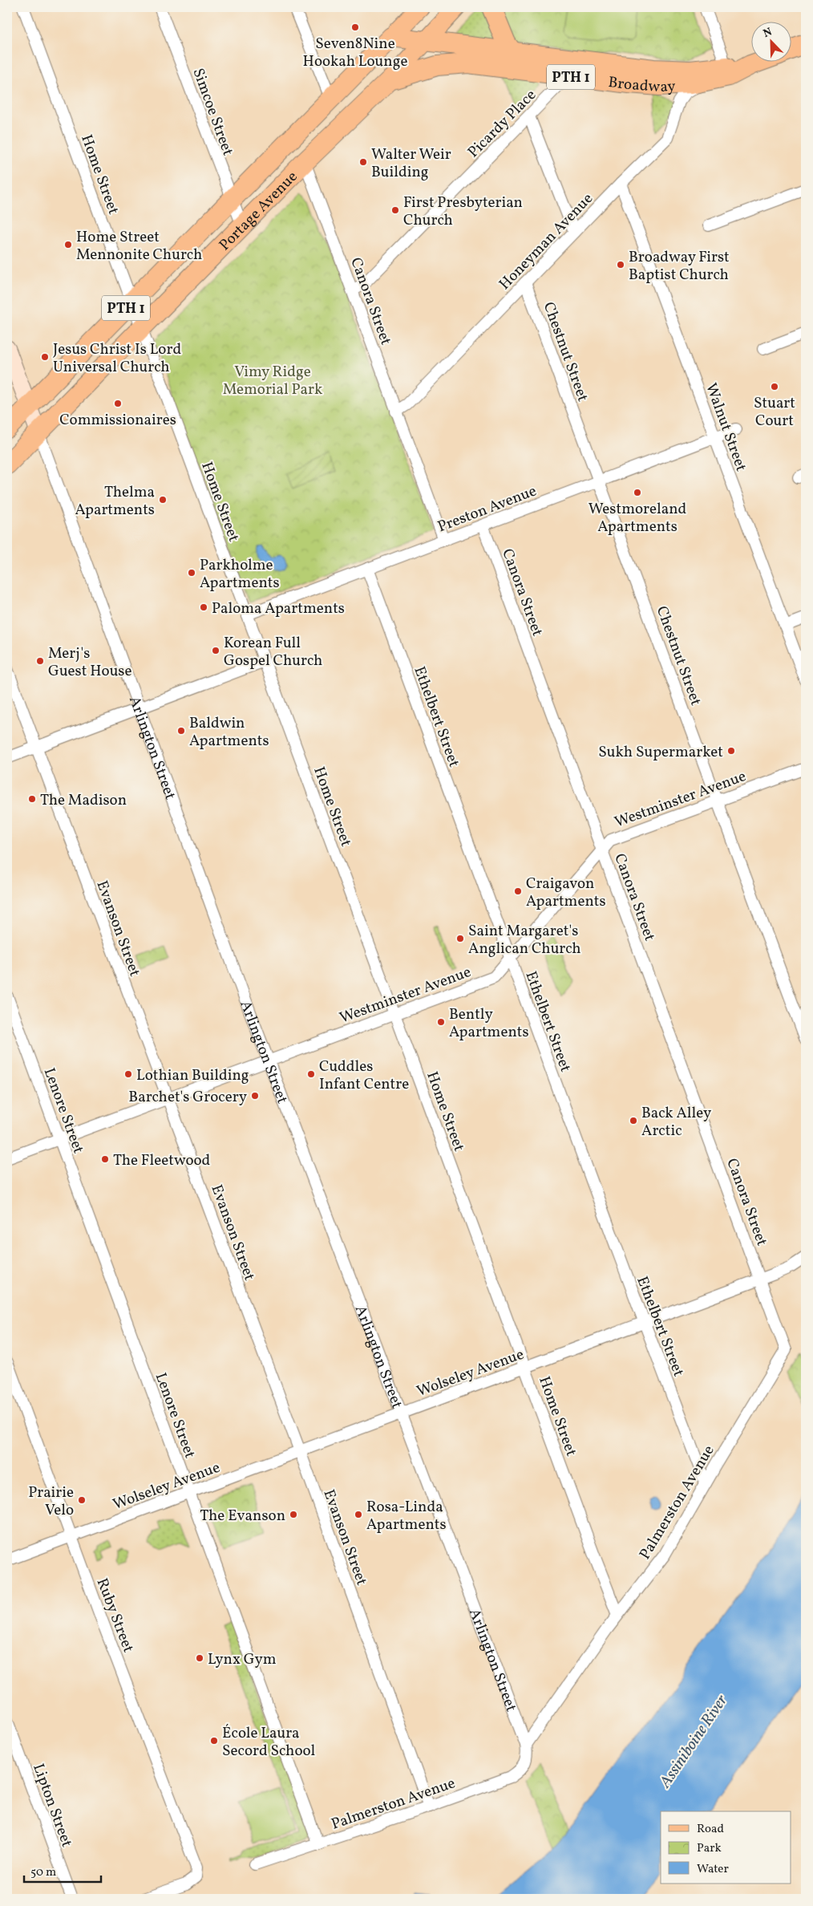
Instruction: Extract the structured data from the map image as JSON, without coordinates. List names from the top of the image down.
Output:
{
  "streets": {
    "highway": ["PTH 1", "Broadway", "Portage Avenue"],
    "main road": ["Arlington Street"],
    "street": [
      "Simcoe Street",
      "Picardy Place",
      "Home Street",
      "Honeyman Avenue",
      "Canora Street",
      "Chestnut Street",
      "Walnut Street",
      "Preston Avenue",
      "Ethelbert Street",
      "Westminster Avenue",
      "Evanson Street",
      "Lenore Street",
      "Wolseley Avenue",
      "Palmerston Avenue",
      "Ruby Street",
      "Lipton Street"
    ]
  },
  "crossings": [
    ["Broadway", "Picardy Place"],
    ["Broadway", "Portage Avenue"],
    ["Broadway", "Honeyman Avenue"],
    ["Simcoe Street", "Portage Avenue"],
    ["Picardy Place", "Canora Street"],
    ["Home Street", "Portage Avenue"],
    ["Home Street", "Preston Avenue"],
    ["Home Street", "Westminster Avenue"],
    ["Home Street", "Wolseley Avenue"],
    ["Home Street", "Palmerston Avenue"],
    ["Portage Avenue", "Canora Street"],
    ["Portage Avenue", "Arlington Street"],
    ["Honeyman Avenue", "Canora Street"],
    ["Honeyman Avenue", "Chestnut Street"],
    ["Honeyman Avenue", "Walnut Street"],
    ["Canora Street", "Preston Avenue"],
    ["Canora Street", "Westminster Avenue"],
    ["Canora Street", "Wolseley Avenue"],
    ["Canora Street", "Palmerston Avenue"],
    ["Chestnut Street", "Preston Avenue"],
    ["Chestnut Street", "Westminster Avenue"],
    ["Walnut Street", "Preston Avenue"],
    ["Preston Avenue", "Ethelbert Street"],
    ["Ethelbert Street", "Westminster Avenue"],
    ["Ethelbert Street", "Wolseley Avenue"],
    ["Ethelbert Street", "Palmerston Avenue"],
    ["Arlington Street", "Westminster Avenue"],
    ["Arlington Street", "Wolseley Avenue"],
    ["Arlington Street", "Palmerston Avenue"],
    ["Westminster Avenue", "Evanson Street"],
    ["Westminster Avenue", "Lenore Street"],
    ["Evanson Street", "Wolseley Avenue"],
    ["Evanson Street", "Palmerston Avenue"],
    ["Lenore Street", "Wolseley Avenue"],
    ["Lenore Street", "Palmerston Avenue"],
    ["Wolseley Avenue", "Palmerston Avenue"],
    ["Wolseley Avenue", "Ruby Street"]
  ],
  "water": ["Assiniboine River"],
  "parks": ["Vimy Ridge Memorial Park"],
  "places": [
    "Seven8Nine Hookah Lounge",
    "Walter Weir Building",
    "First Presbyterian Church",
    "Home Street Mennonite Church",
    "Broadway First Baptist Church",
    "Jesus Christ Is Lord Universal Church",
    "Stuart Court",
    "Commissionaires",
    "Westmoreland Apartments",
    "Thelma Apartments",
    "Parkholme Apartments",
    "Paloma Apartments",
    "Korean Full Gospel Church",
    "Merj's Guest House",
    "Baldwin Apartments",
    "Sukh Supermarket",
    "The Madison",
    "Craigavon Apartments",
    "Saint Margaret's Anglican Church",
    "Bently Apartments",
    "Lothian Building",
    "Cuddles Infant Centre",
    "Barchet's Grocery",
    "Back Alley Arctic",
    "The Fleetwood",
    "Prairie Velo",
    "The Evanson",
    "Rosa-Linda Apartments",
    "Lynx Gym",
    "École Laura Secord School"
  ],
  "legend": ["Road", "Park", "Water"],
  "scale_bar": "50 m",
  "north": "top left"
}
